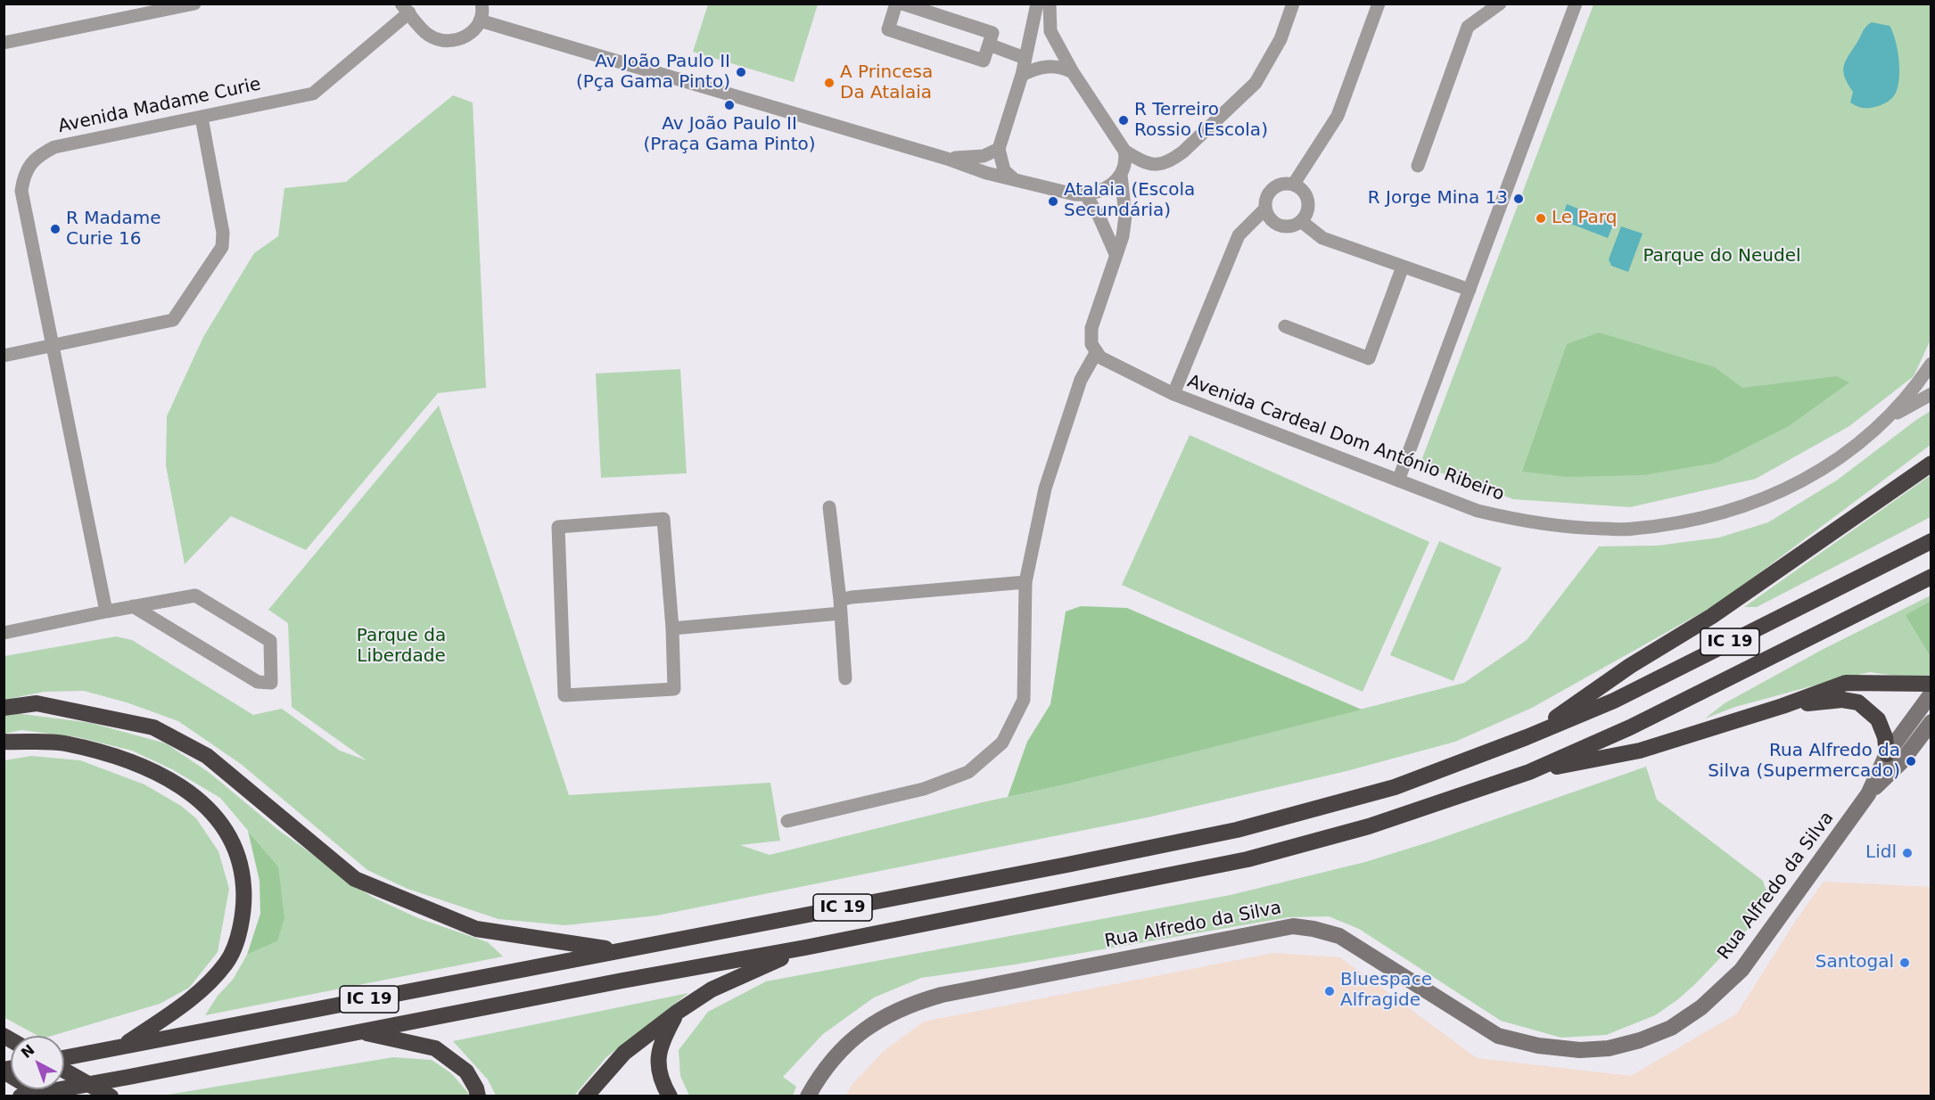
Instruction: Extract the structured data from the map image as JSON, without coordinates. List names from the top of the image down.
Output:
{
  "streets": {
    "highway": ["IC 19"],
    "street": ["Avenida Madame Curie", "Avenida Cardeal Dom António Ribeiro", "Rua Alfredo da Silva"]
  },
  "parks": ["Parque do Neudel", "Parque da Liberdade"],
  "places": [
    "Av João Paulo II (Pça Gama Pinto)",
    "A Princesa Da Atalaia",
    "Av João Paulo II (Praça Gama Pinto)",
    "R Terreiro Rossio (Escola)",
    "R Jorge Mina 13",
    "Atalaia (Escola Secundária)",
    "Le Parq",
    "R Madame Curie 16",
    "Rua Alfredo da Silva (Supermercado)",
    "Lidl",
    "Santogal",
    "Bluespace Alfragide"
  ],
  "north": "top left"
}
